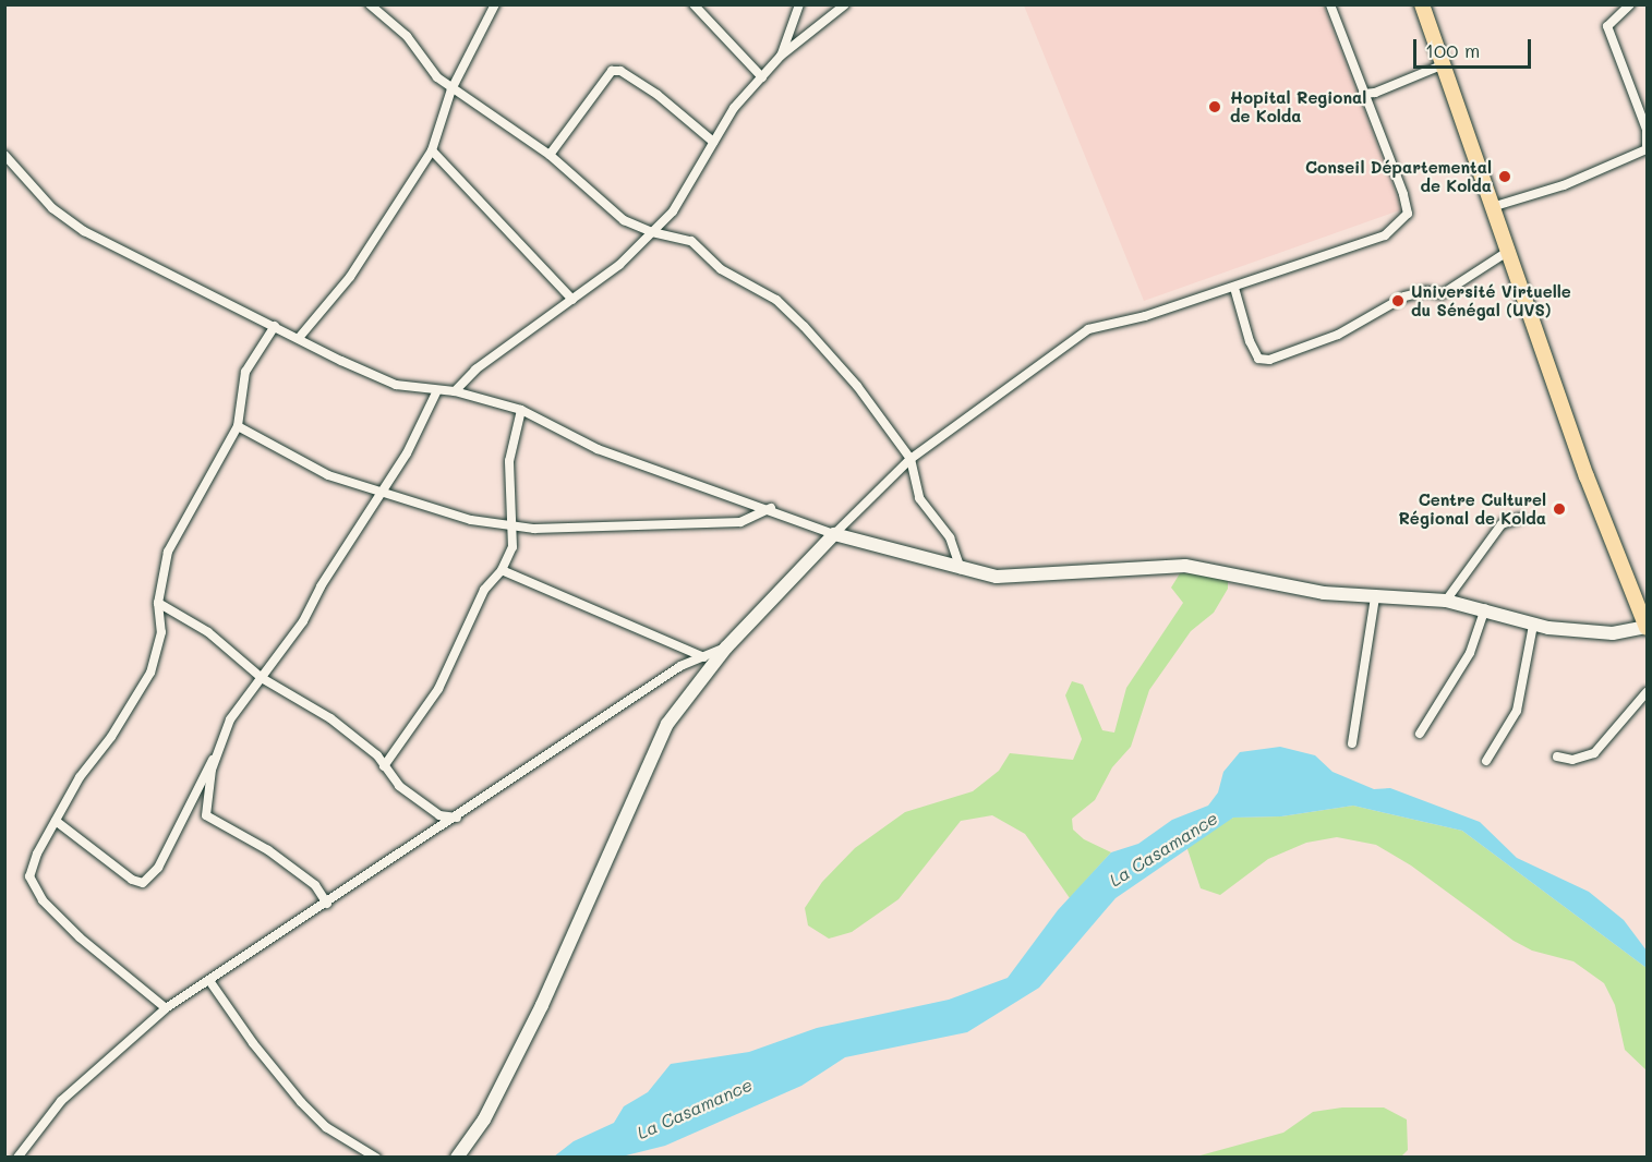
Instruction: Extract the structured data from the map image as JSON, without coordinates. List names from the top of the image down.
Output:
{
  "water": ["La Casamance"],
  "places": [
    "Hopital Regional de Kolda",
    "Conseil Départemental de Kolda",
    "Université Virtuelle du Sénégal (UVS)",
    "Centre Culturel Régional de Kolda"
  ],
  "scale_bar": "100 m"
}
